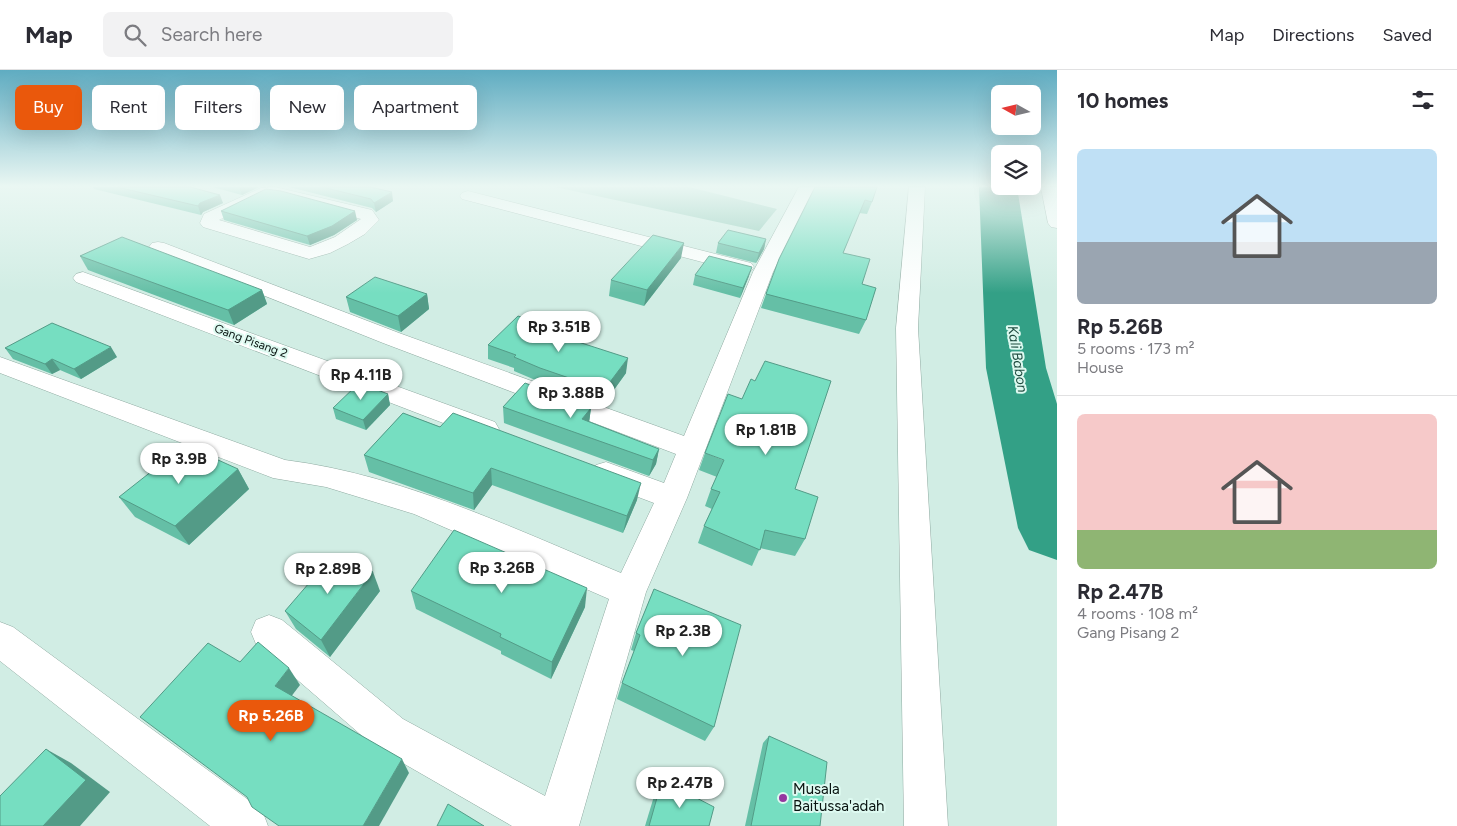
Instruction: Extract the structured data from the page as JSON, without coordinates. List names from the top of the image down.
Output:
{
  "streets": {
    "street": ["Gang Pisang 2"]
  },
  "water": ["Kali Babon"],
  "places": ["Musala Baitussa'adah"],
  "north": "left",
  "page": {
    "header": "Map",
    "search": "Search here",
    "nav": ["Map", "Directions", "Saved"],
    "heading": "10 homes",
    "chip": [
      "Buy",
      "Rent",
      "Filters",
      "New",
      "Apartment"
    ],
    "list": [
      {
        "name": "Rp 5.26B",
        "note": "5 rooms · 173 m² · House"
      },
      {
        "name": "Rp 2.47B",
        "note": "4 rooms · 108 m² · Gang Pisang 2"
      }
    ],
    "price": [
      "Rp 3.51B",
      "Rp 4.11B",
      "Rp 3.88B",
      "Rp 1.81B",
      "Rp 3.9B",
      "Rp 3.26B",
      "Rp 2.89B",
      "Rp 2.3B",
      "Rp 5.26B",
      "Rp 2.47B"
    ]
  }
}
